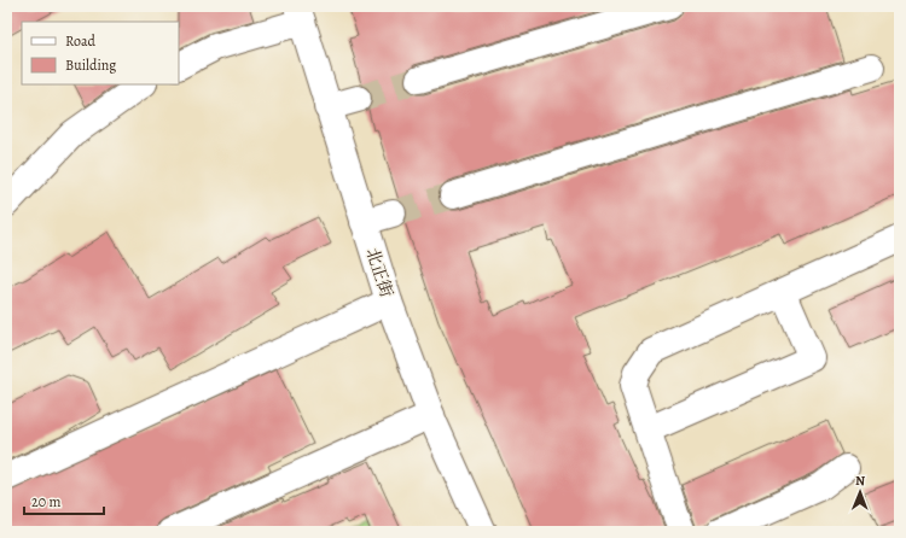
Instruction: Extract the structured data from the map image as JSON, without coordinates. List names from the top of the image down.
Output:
{
  "streets": {
    "street": ["北正街"]
  },
  "legend": ["Road", "Building"],
  "scale_bar": "20 m",
  "north": "top"
}
